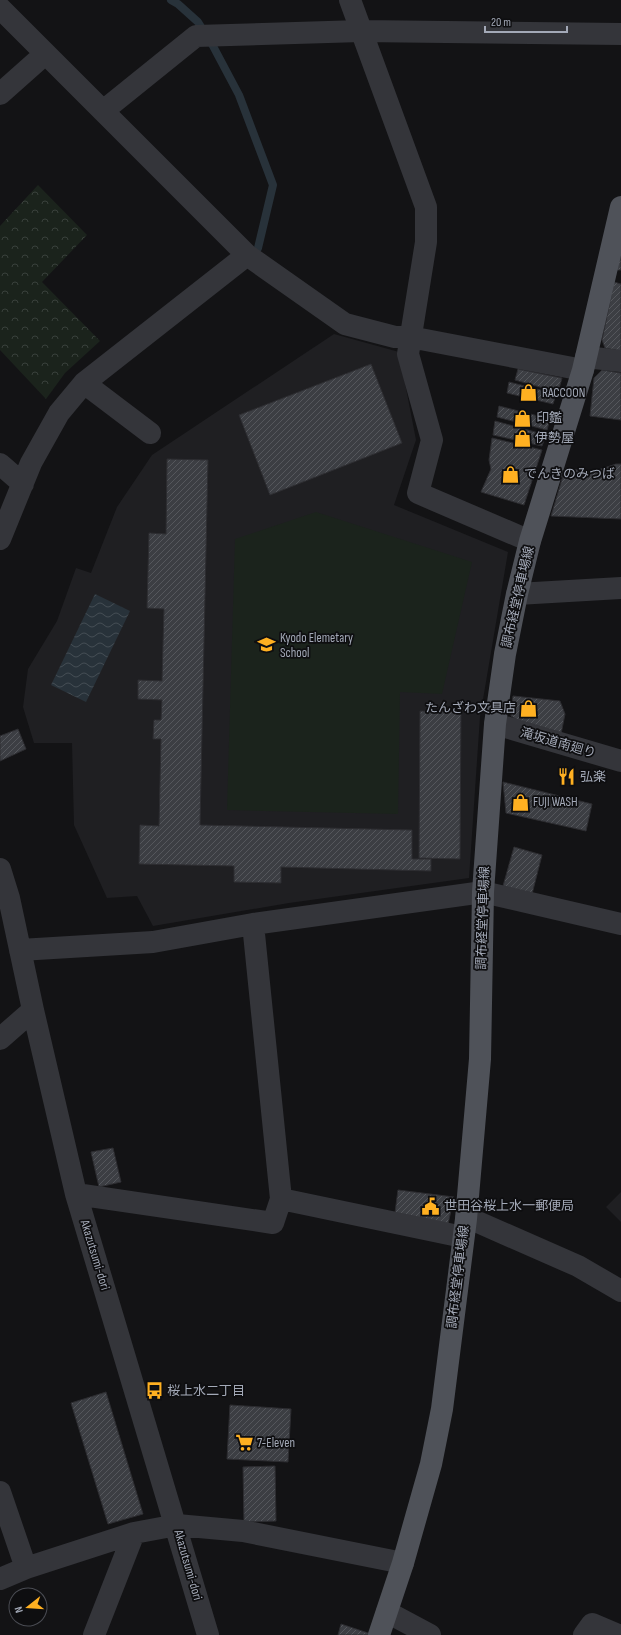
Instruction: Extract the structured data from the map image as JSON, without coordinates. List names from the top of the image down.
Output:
{
  "streets": {
    "main road": ["調布経堂停車場線"],
    "street": ["滝坂道南廻り", "Akazutsumi-dori"]
  },
  "crossings": [
    ["調布経堂停車場線", "滝坂道南廻り"]
  ],
  "places": {
    "shop": [
      "RACCOON",
      "印鑑",
      "伊勢屋",
      "でんきのみつば",
      "たんざわ文具店",
      "FUJI WASH"
    ],
    "school or university": ["Kyodo Elemetary School"],
    "restaurant": ["弘楽"],
    "public building": ["世田谷桜上水一郵便局"],
    "bus stop": ["桜上水二丁目"],
    "supermarket": ["7-Eleven"]
  },
  "scale_bar": "20 m",
  "north": "left"
}
